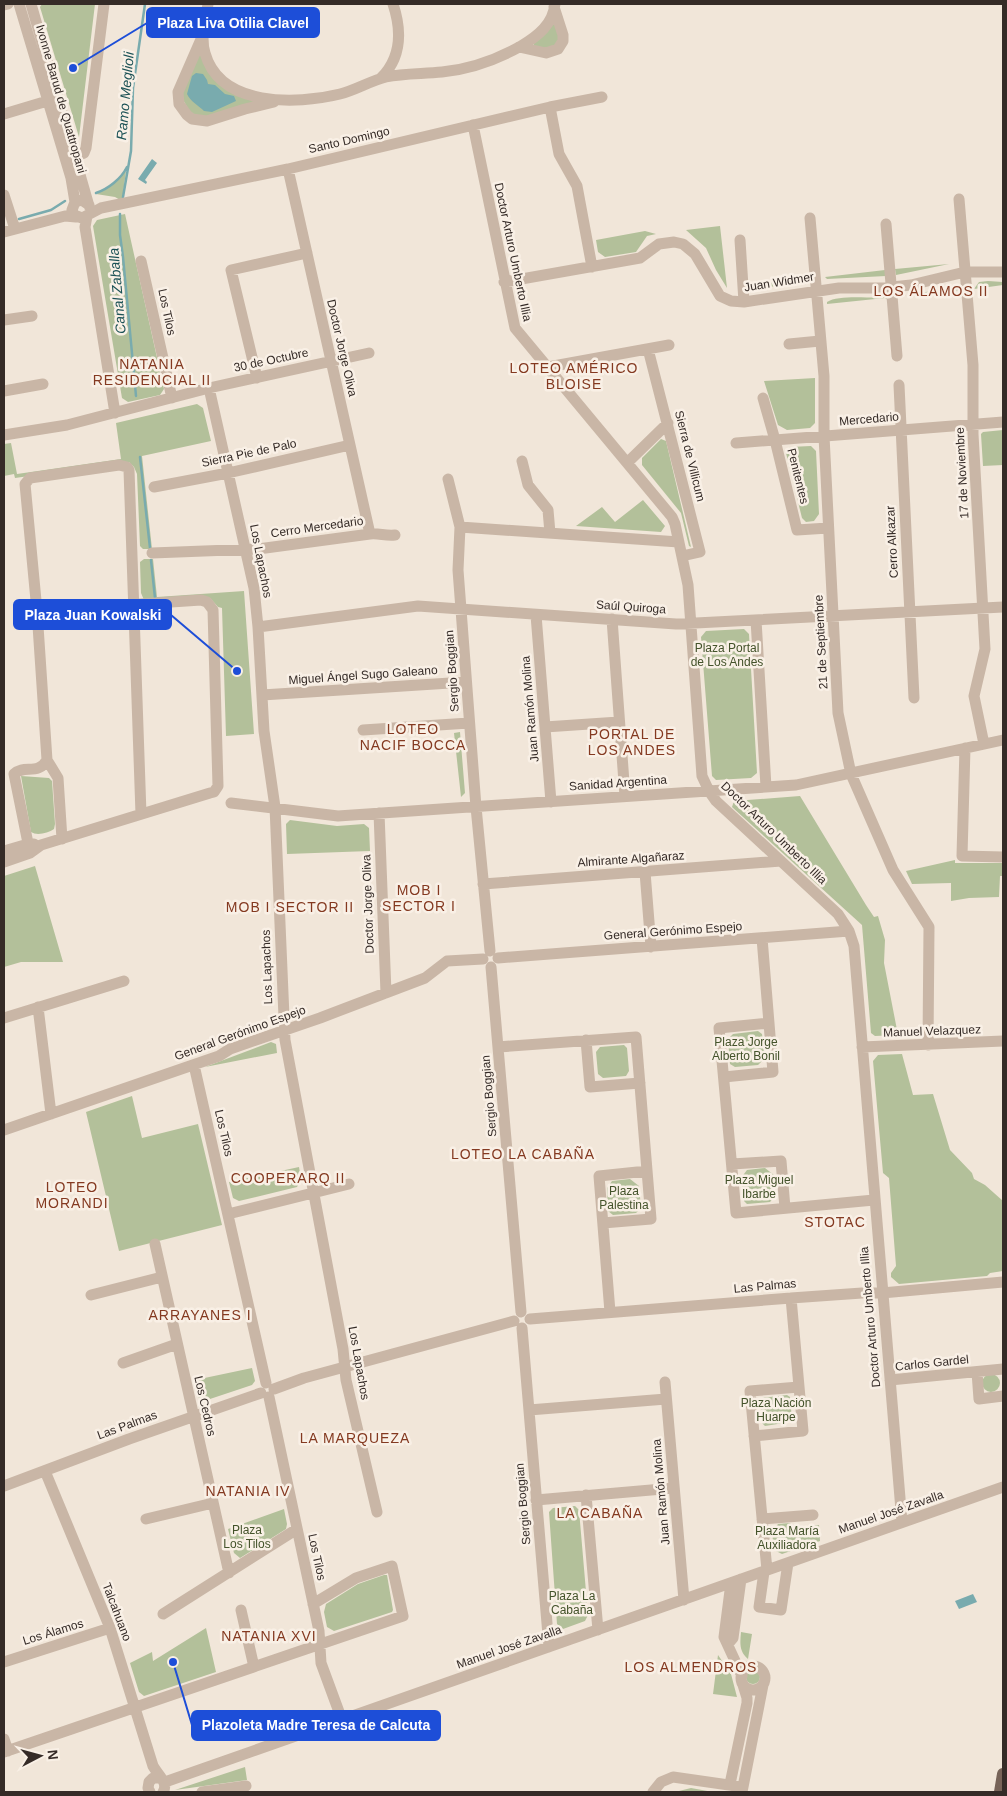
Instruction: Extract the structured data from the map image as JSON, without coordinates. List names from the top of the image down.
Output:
{
  "streets": {
    "street": [
      "Ivonne Barud de Quattropani",
      "Santo Domingo",
      "Doctor Arturo Umberto Illia",
      "Juan Widmer",
      "Los Tilos",
      "Doctor Jorge Oliva",
      "30 de Octubre",
      "Mercedario",
      "Sierra Pie de Palo",
      "Sierra de Villicum",
      "17 de Noviembre",
      "Penitentes",
      "Cerro Mercedario",
      "Cerro Alkazar",
      "Los Lapachos",
      "Saúl Quiroga",
      "21 de Septiembre",
      "Sergio Boggian",
      "Miguel Ángel Sugo Galeano",
      "Juan Ramón Molina",
      "Sanidad Argentina",
      "Almirante Algañaraz",
      "General Gerónimo Espejo",
      "Manuel Velazquez",
      "Las Palmas",
      "Carlos Gardel",
      "Los Cedros",
      "Manuel José Zavalla",
      "Talcahuano",
      "Los Álamos"
    ]
  },
  "crossings": [
    ["Ivonne Barud de Quattropani", "Santo Domingo"],
    ["Ivonne Barud de Quattropani", "30 de Octubre"],
    ["Santo Domingo", "Doctor Arturo Umberto Illia"],
    ["Santo Domingo", "Doctor Jorge Oliva"],
    ["Doctor Arturo Umberto Illia", "Juan Widmer"],
    ["Doctor Arturo Umberto Illia", "Sierra de Villicum"],
    ["Doctor Arturo Umberto Illia", "Saúl Quiroga"],
    ["Doctor Arturo Umberto Illia", "Sanidad Argentina"],
    ["Doctor Arturo Umberto Illia", "Almirante Algañaraz"],
    ["Doctor Arturo Umberto Illia", "General Gerónimo Espejo"],
    ["Doctor Arturo Umberto Illia", "Manuel Velazquez"],
    ["Doctor Arturo Umberto Illia", "Las Palmas"],
    ["Doctor Arturo Umberto Illia", "Carlos Gardel"],
    ["Doctor Arturo Umberto Illia", "Manuel José Zavalla"],
    ["Juan Widmer", "17 de Noviembre"],
    ["Juan Widmer", "21 de Septiembre"],
    ["Los Tilos", "30 de Octubre"],
    ["Los Tilos", "General Gerónimo Espejo"],
    ["Los Tilos", "Las Palmas"],
    ["Los Tilos", "Manuel José Zavalla"],
    ["Doctor Jorge Oliva", "30 de Octubre"],
    ["Doctor Jorge Oliva", "Sierra Pie de Palo"],
    ["Doctor Jorge Oliva", "Cerro Mercedario"],
    ["Doctor Jorge Oliva", "Sanidad Argentina"],
    ["Doctor Jorge Oliva", "General Gerónimo Espejo"],
    ["30 de Octubre", "Los Lapachos"],
    ["Mercedario", "17 de Noviembre"],
    ["Mercedario", "Penitentes"],
    ["Mercedario", "Cerro Alkazar"],
    ["Mercedario", "21 de Septiembre"],
    ["Sierra Pie de Palo", "Los Lapachos"],
    ["17 de Noviembre", "Saúl Quiroga"],
    ["17 de Noviembre", "Sanidad Argentina"],
    ["Penitentes", "21 de Septiembre"],
    ["Cerro Mercedario", "Los Lapachos"],
    ["Cerro Alkazar", "Saúl Quiroga"],
    ["Los Lapachos", "Saúl Quiroga"],
    ["Los Lapachos", "Miguel Ángel Sugo Galeano"],
    ["Los Lapachos", "Sanidad Argentina"],
    ["Los Lapachos", "General Gerónimo Espejo"],
    ["Los Lapachos", "Las Palmas"],
    ["Saúl Quiroga", "21 de Septiembre"],
    ["Saúl Quiroga", "Sergio Boggian"],
    ["Saúl Quiroga", "Juan Ramón Molina"],
    ["21 de Septiembre", "Sanidad Argentina"],
    ["21 de Septiembre", "Manuel Velazquez"],
    ["Sergio Boggian", "Miguel Ángel Sugo Galeano"],
    ["Sergio Boggian", "Sanidad Argentina"],
    ["Sergio Boggian", "Almirante Algañaraz"],
    ["Sergio Boggian", "General Gerónimo Espejo"],
    ["Sergio Boggian", "Las Palmas"],
    ["Sergio Boggian", "Manuel José Zavalla"],
    ["Juan Ramón Molina", "Sanidad Argentina"],
    ["Juan Ramón Molina", "Manuel José Zavalla"],
    ["Las Palmas", "Los Cedros"],
    ["Las Palmas", "Talcahuano"],
    ["Manuel José Zavalla", "Talcahuano"],
    ["Talcahuano", "Los Álamos"]
  ],
  "districts": [
    "LOS ÁLAMOS II",
    "NATANIA RESIDENCIAL II",
    "LOTEO AMÉRICO BLOISE",
    "LOTEO NACIF BOCCA",
    "PORTAL DE LOS ANDES",
    "MOB I SECTOR I",
    "MOB I SECTOR II",
    "LOTEO LA CABAÑA",
    "COOPERARQ II",
    "LOTEO MORANDI",
    "STOTAC",
    "ARRAYANES I",
    "LA MARQUEZA",
    "NATANIA IV",
    "LA CABAÑA",
    "NATANIA XVI",
    "LOS ALMENDROS"
  ],
  "water": ["Ramo Meglioli", "Canal Zaballa"],
  "parks": [
    "Plaza Portal de Los Andes",
    "Plaza Jorge Alberto Bonil",
    "Plaza Miguel Ibarbe",
    "Plaza Palestina",
    "Plaza Nación Huarpe",
    "Plaza Los Tilos",
    "Plaza María Auxiliadora",
    "Plaza La Cabaña"
  ],
  "places": ["Plaza Liva Otilia Clavel", "Plaza Juan Kowalski", "Plazoleta Madre Teresa de Calcuta"],
  "north": "right"
}
